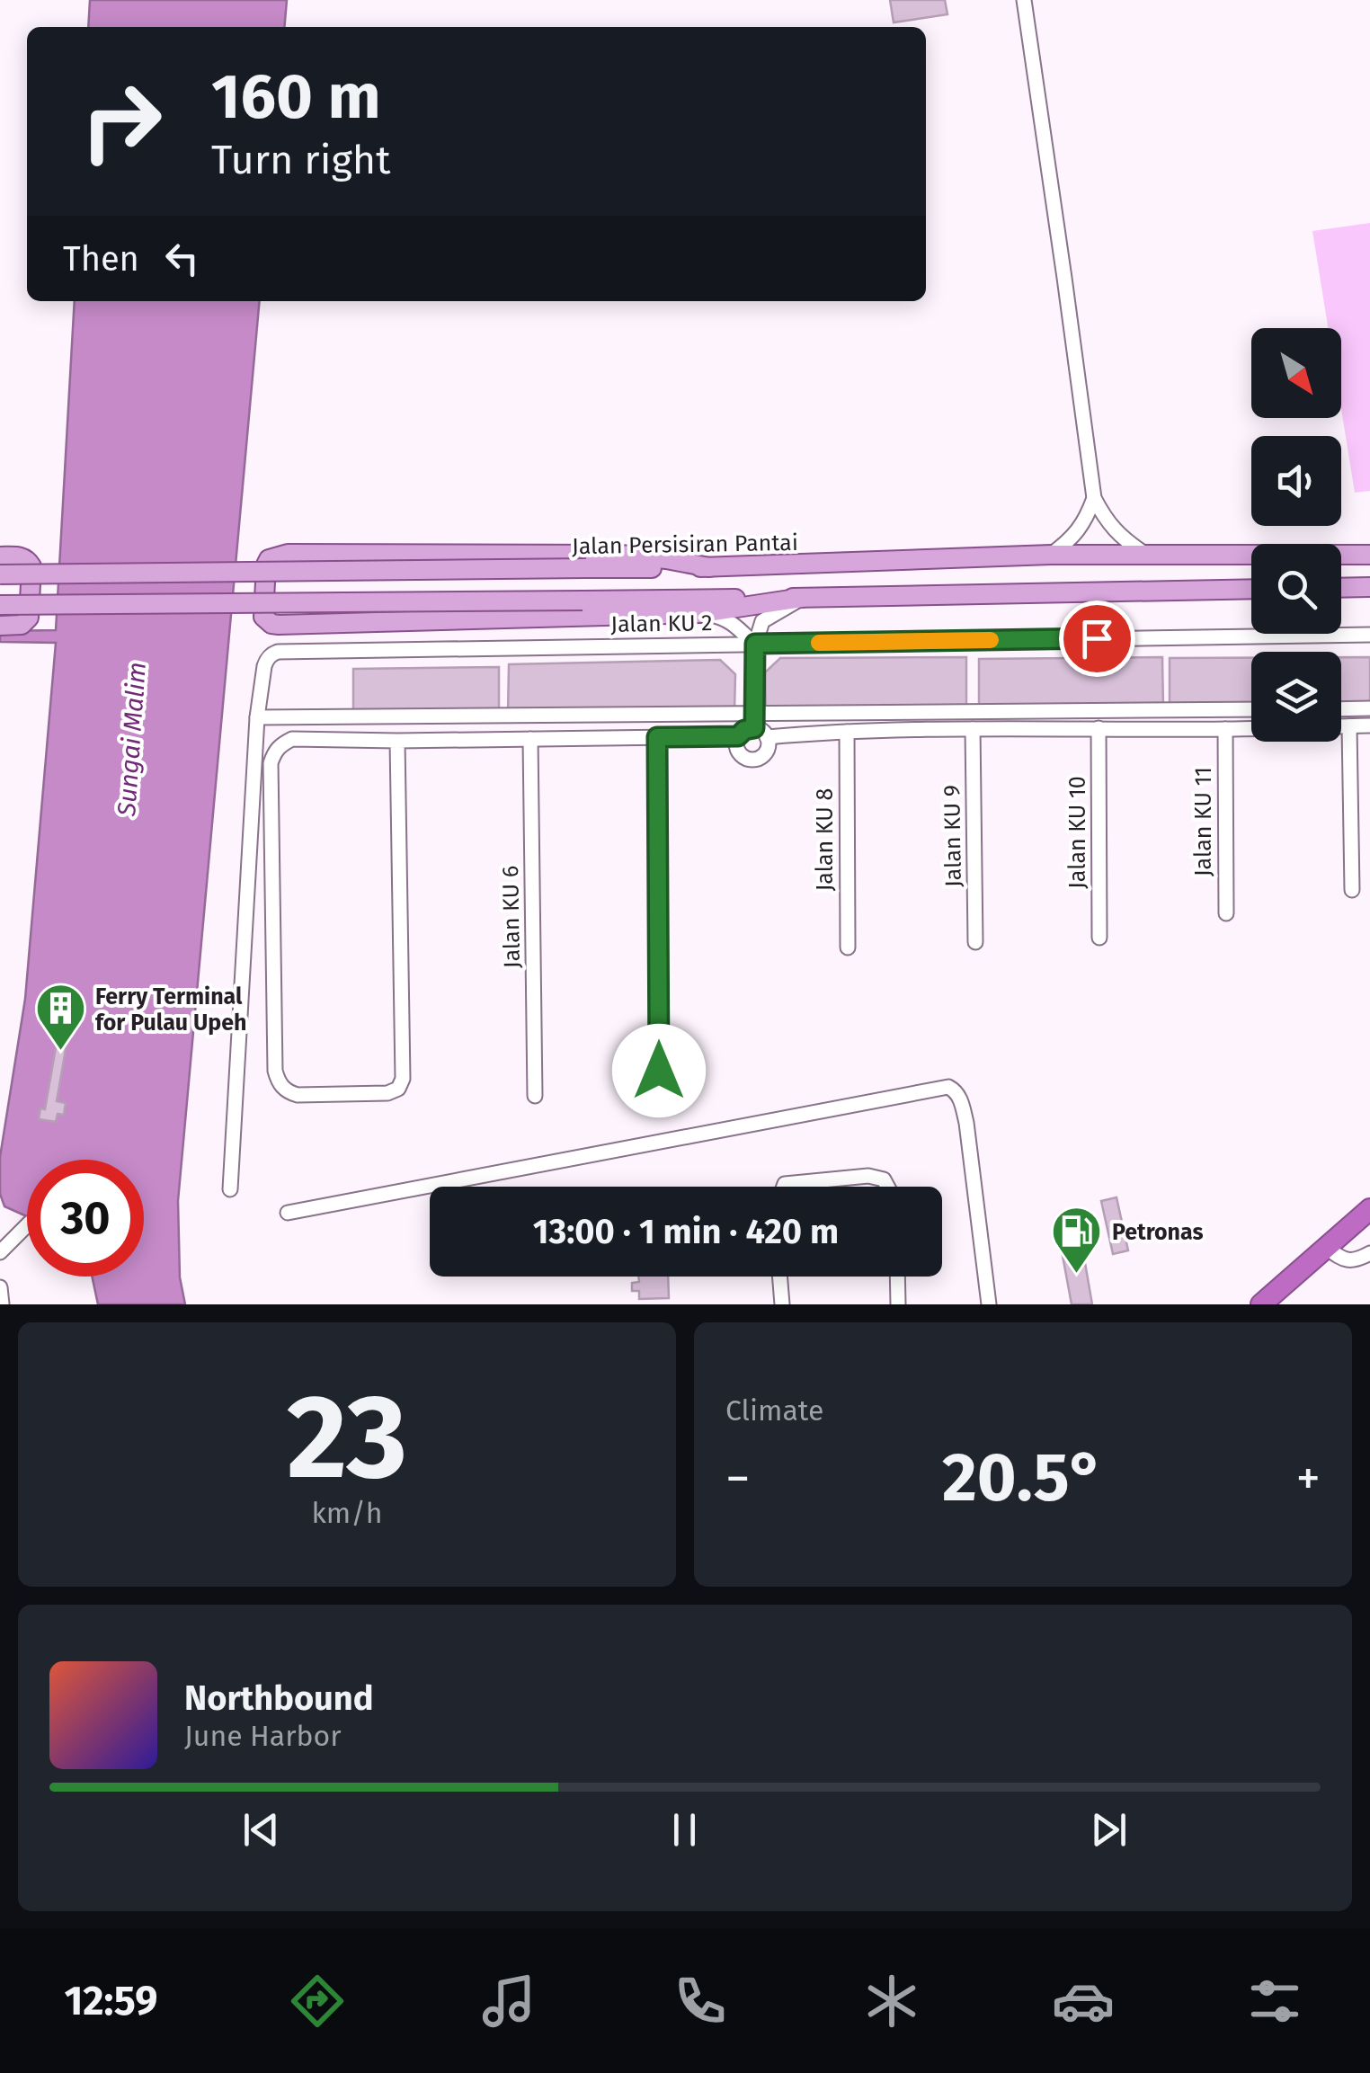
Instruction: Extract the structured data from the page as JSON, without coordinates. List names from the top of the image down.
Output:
{
  "streets": {
    "main road": ["Jalan Persisiran Pantai"],
    "street": [
      "Jalan KU 2",
      "Jalan KU 11",
      "Jalan KU 10",
      "Jalan KU 9",
      "Jalan KU 8",
      "Jalan KU 6"
    ]
  },
  "water": ["Sungai Malim"],
  "places": {
    "building": ["Ferry Terminal for Pulau Upeh"],
    "fuel station": ["Petronas"]
  },
  "north": "bottom right",
  "page": {
    "turn": ["160 m", "Turn right"],
    "then": "Then",
    "limit": "30",
    "trip": "13:00 · 1 min · 420 m",
    "tile": [
      ["23", "km/h"],
      "Climate"
    ],
    "heat": ["−", "20.5°", "+"],
    "song": ["Northbound", "June Harbor"],
    "tabs": "12:59"
  }
}
